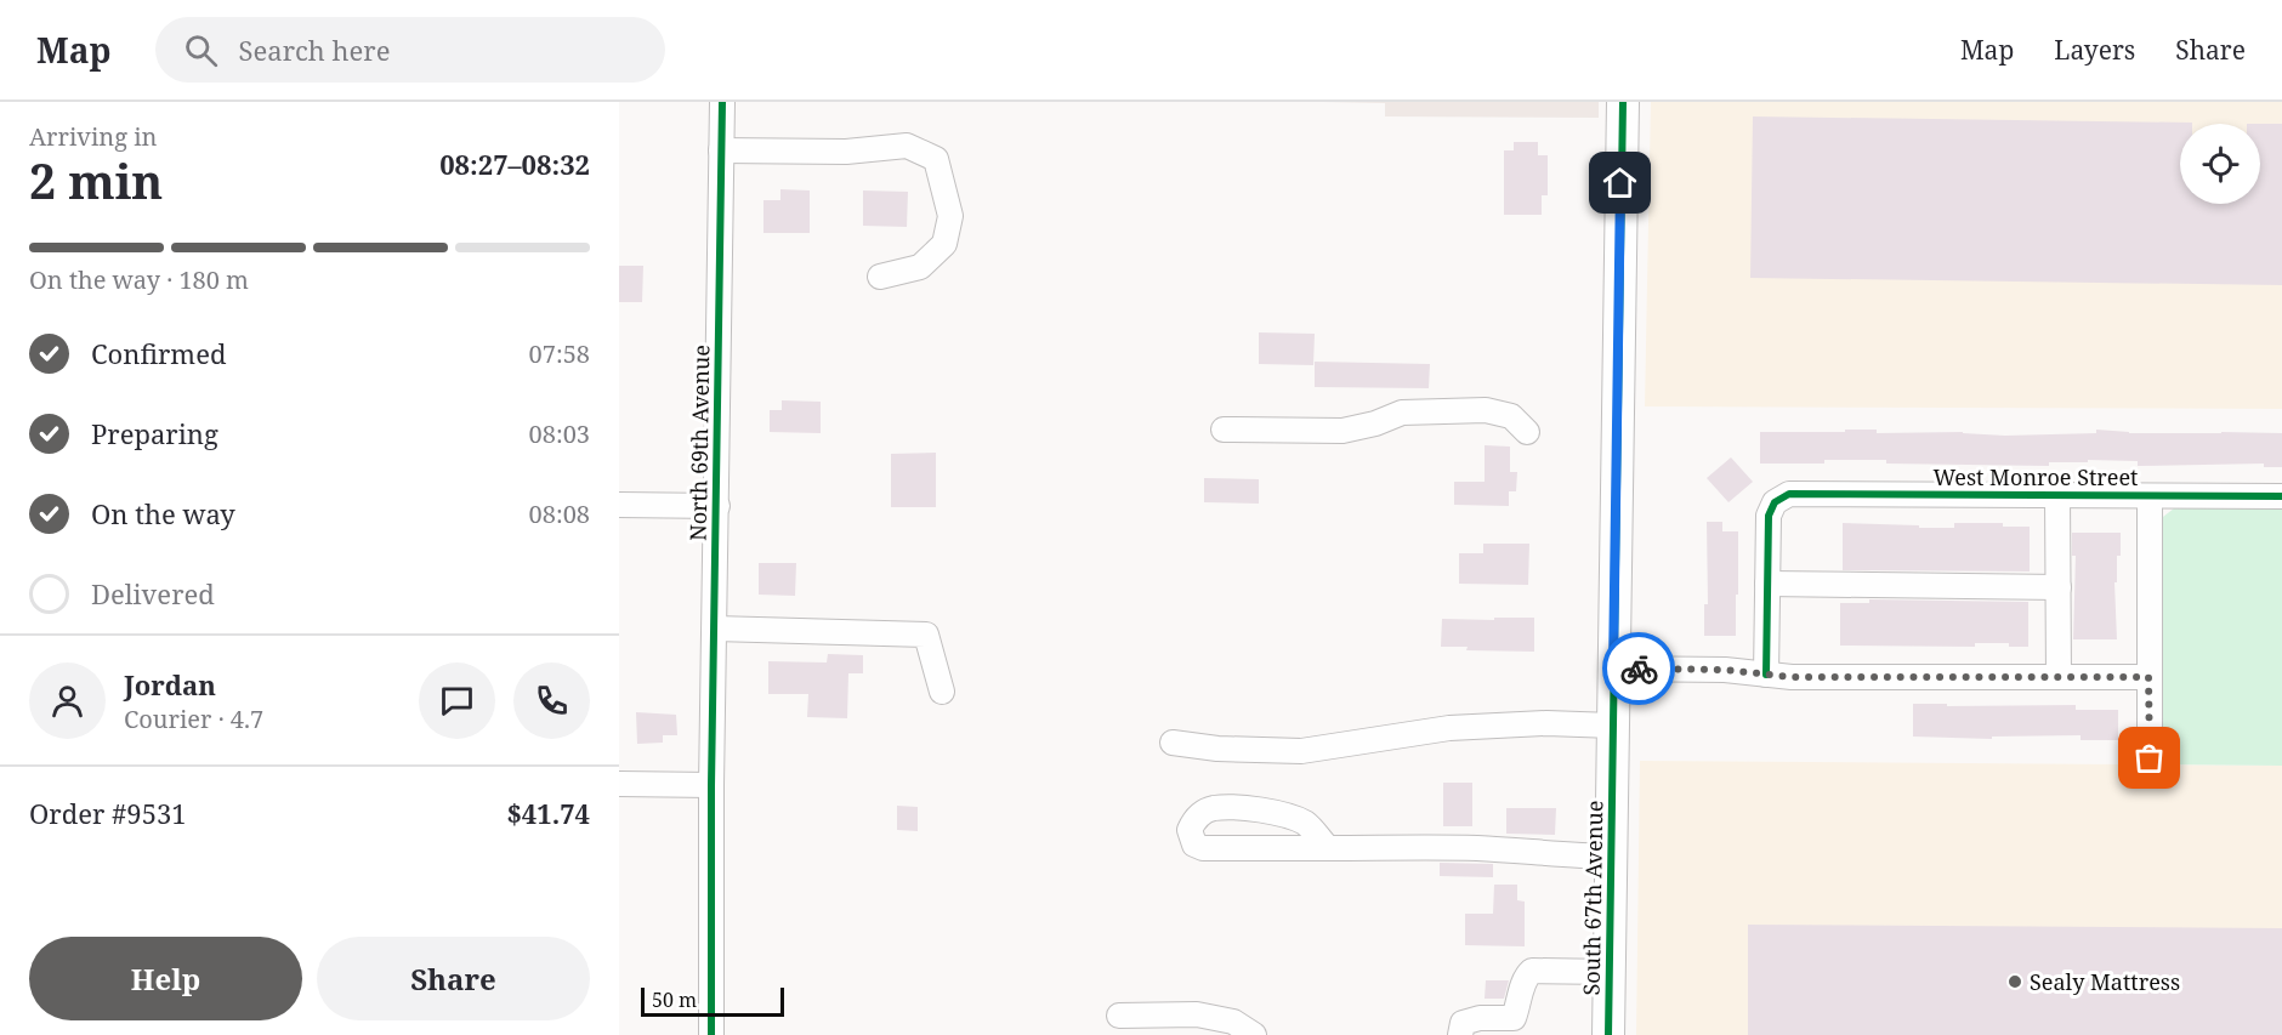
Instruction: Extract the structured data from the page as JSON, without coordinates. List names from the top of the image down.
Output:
{
  "streets": {
    "main road": ["South 67th Avenue"],
    "street": ["North 69th Avenue", "West Monroe Street"]
  },
  "places": ["Sealy Mattress"],
  "scale_bar": "50 m",
  "page": {
    "header": "Map",
    "search": "Search here",
    "nav": ["Map", "Layers", "Share"],
    "heading": ["2 min", "Arriving in", "08:27–08:32"],
    "panel": [
      "Jordan",
      "Courier · 4.7",
      "Order #9531",
      "$41.74"
    ],
    "bar": "On the way · 180 m",
    "list": [
      ["Confirmed", "07:58"],
      ["Preparing", "08:03"],
      ["On the way", "08:08"],
      "Delivered"
    ],
    "buttons": ["Help", "Share"],
    "scale": "50 m"
  }
}
